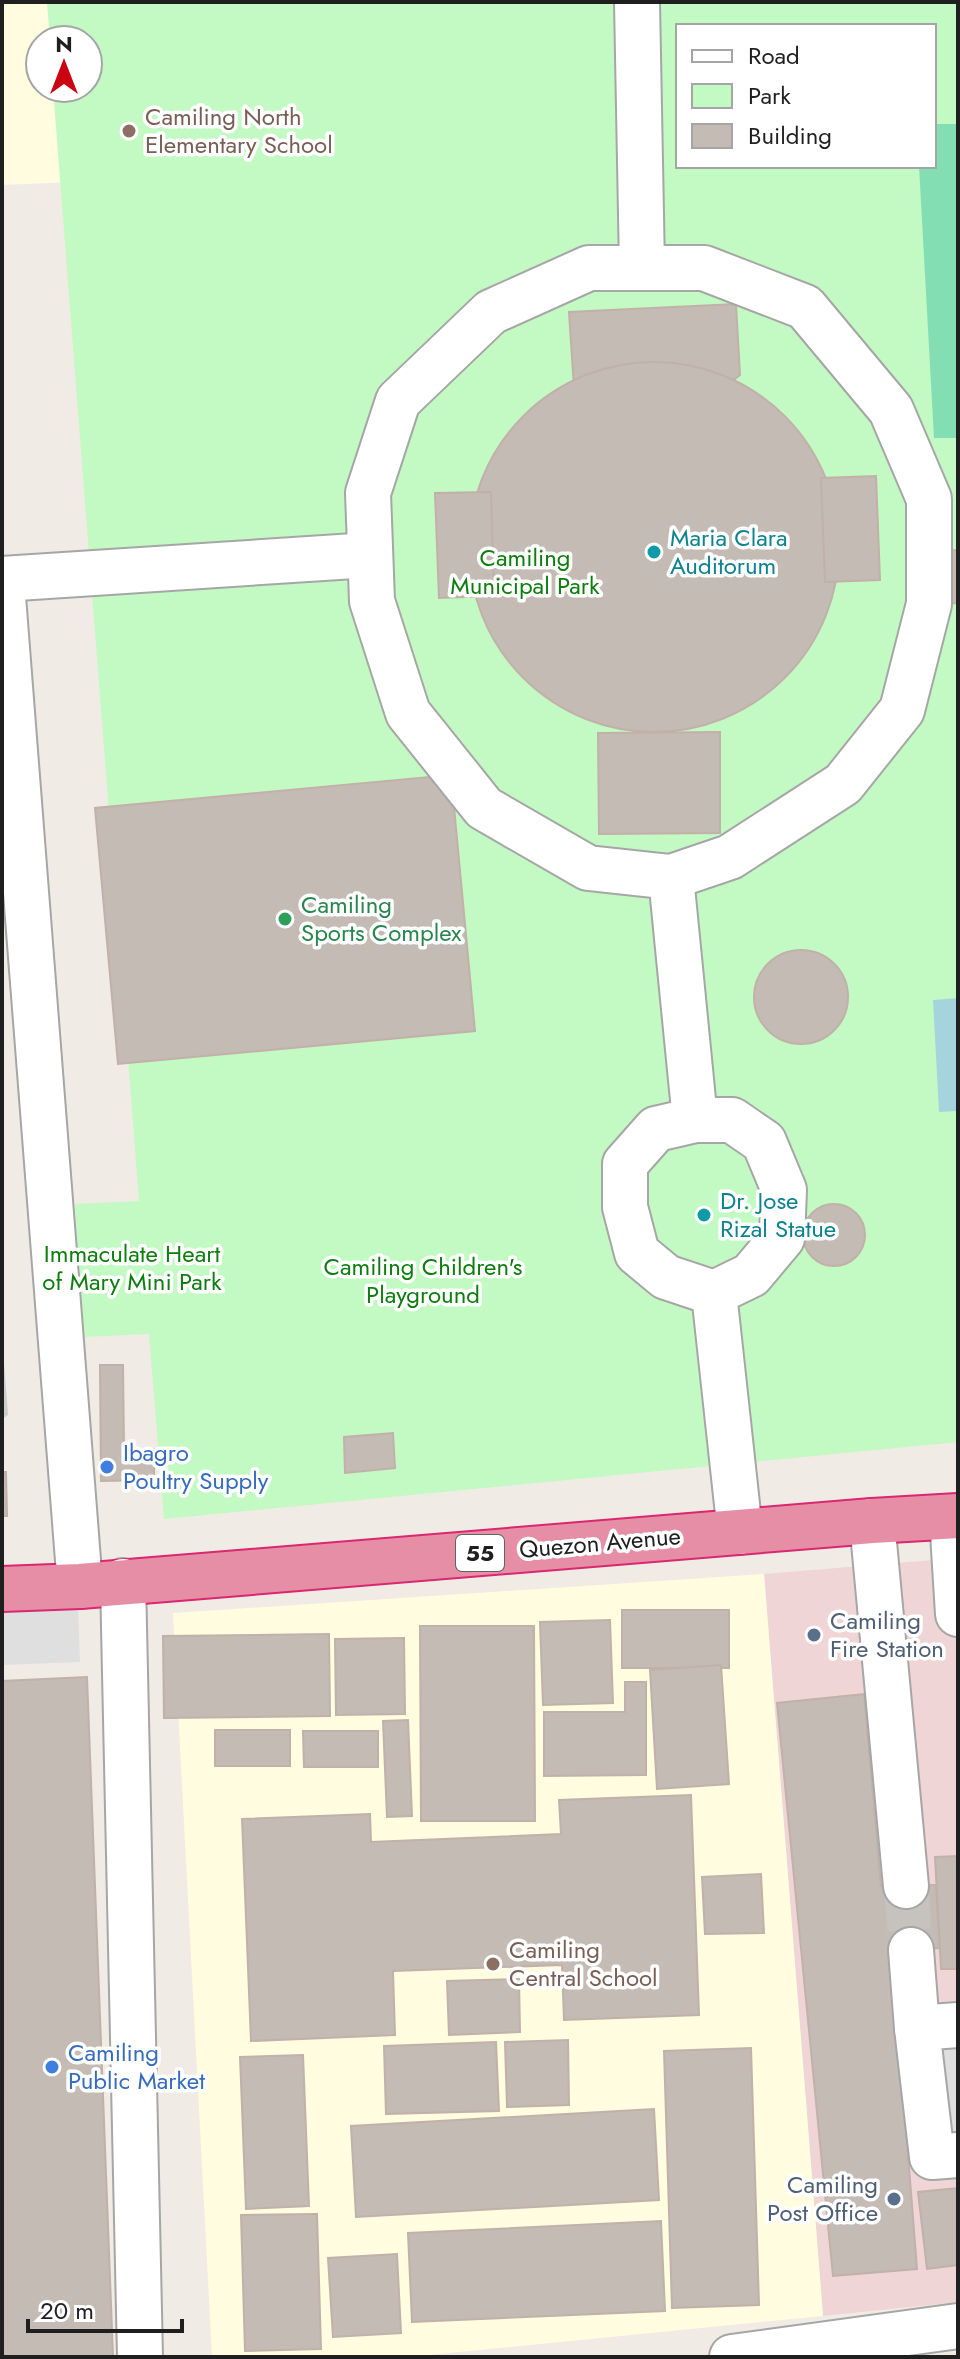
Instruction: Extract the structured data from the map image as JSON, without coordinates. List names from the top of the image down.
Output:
{
  "streets": {
    "highway": ["Quezon Avenue", "55"]
  },
  "parks": ["Camiling Municipal Park", "Immaculate Heart of Mary Mini Park", "Camiling Children's Playground"],
  "places": [
    "Camiling North Elementary School",
    "Maria Clara Auditorum",
    "Camiling Sports Complex",
    "Dr. Jose Rizal Statue",
    "Ibagro Poultry Supply",
    "Camiling Fire Station",
    "Camiling Central School",
    "Camiling Public Market",
    "Camiling Post Office"
  ],
  "legend": ["Road", "Park", "Building"],
  "scale_bar": "20 m",
  "north": "top"
}
